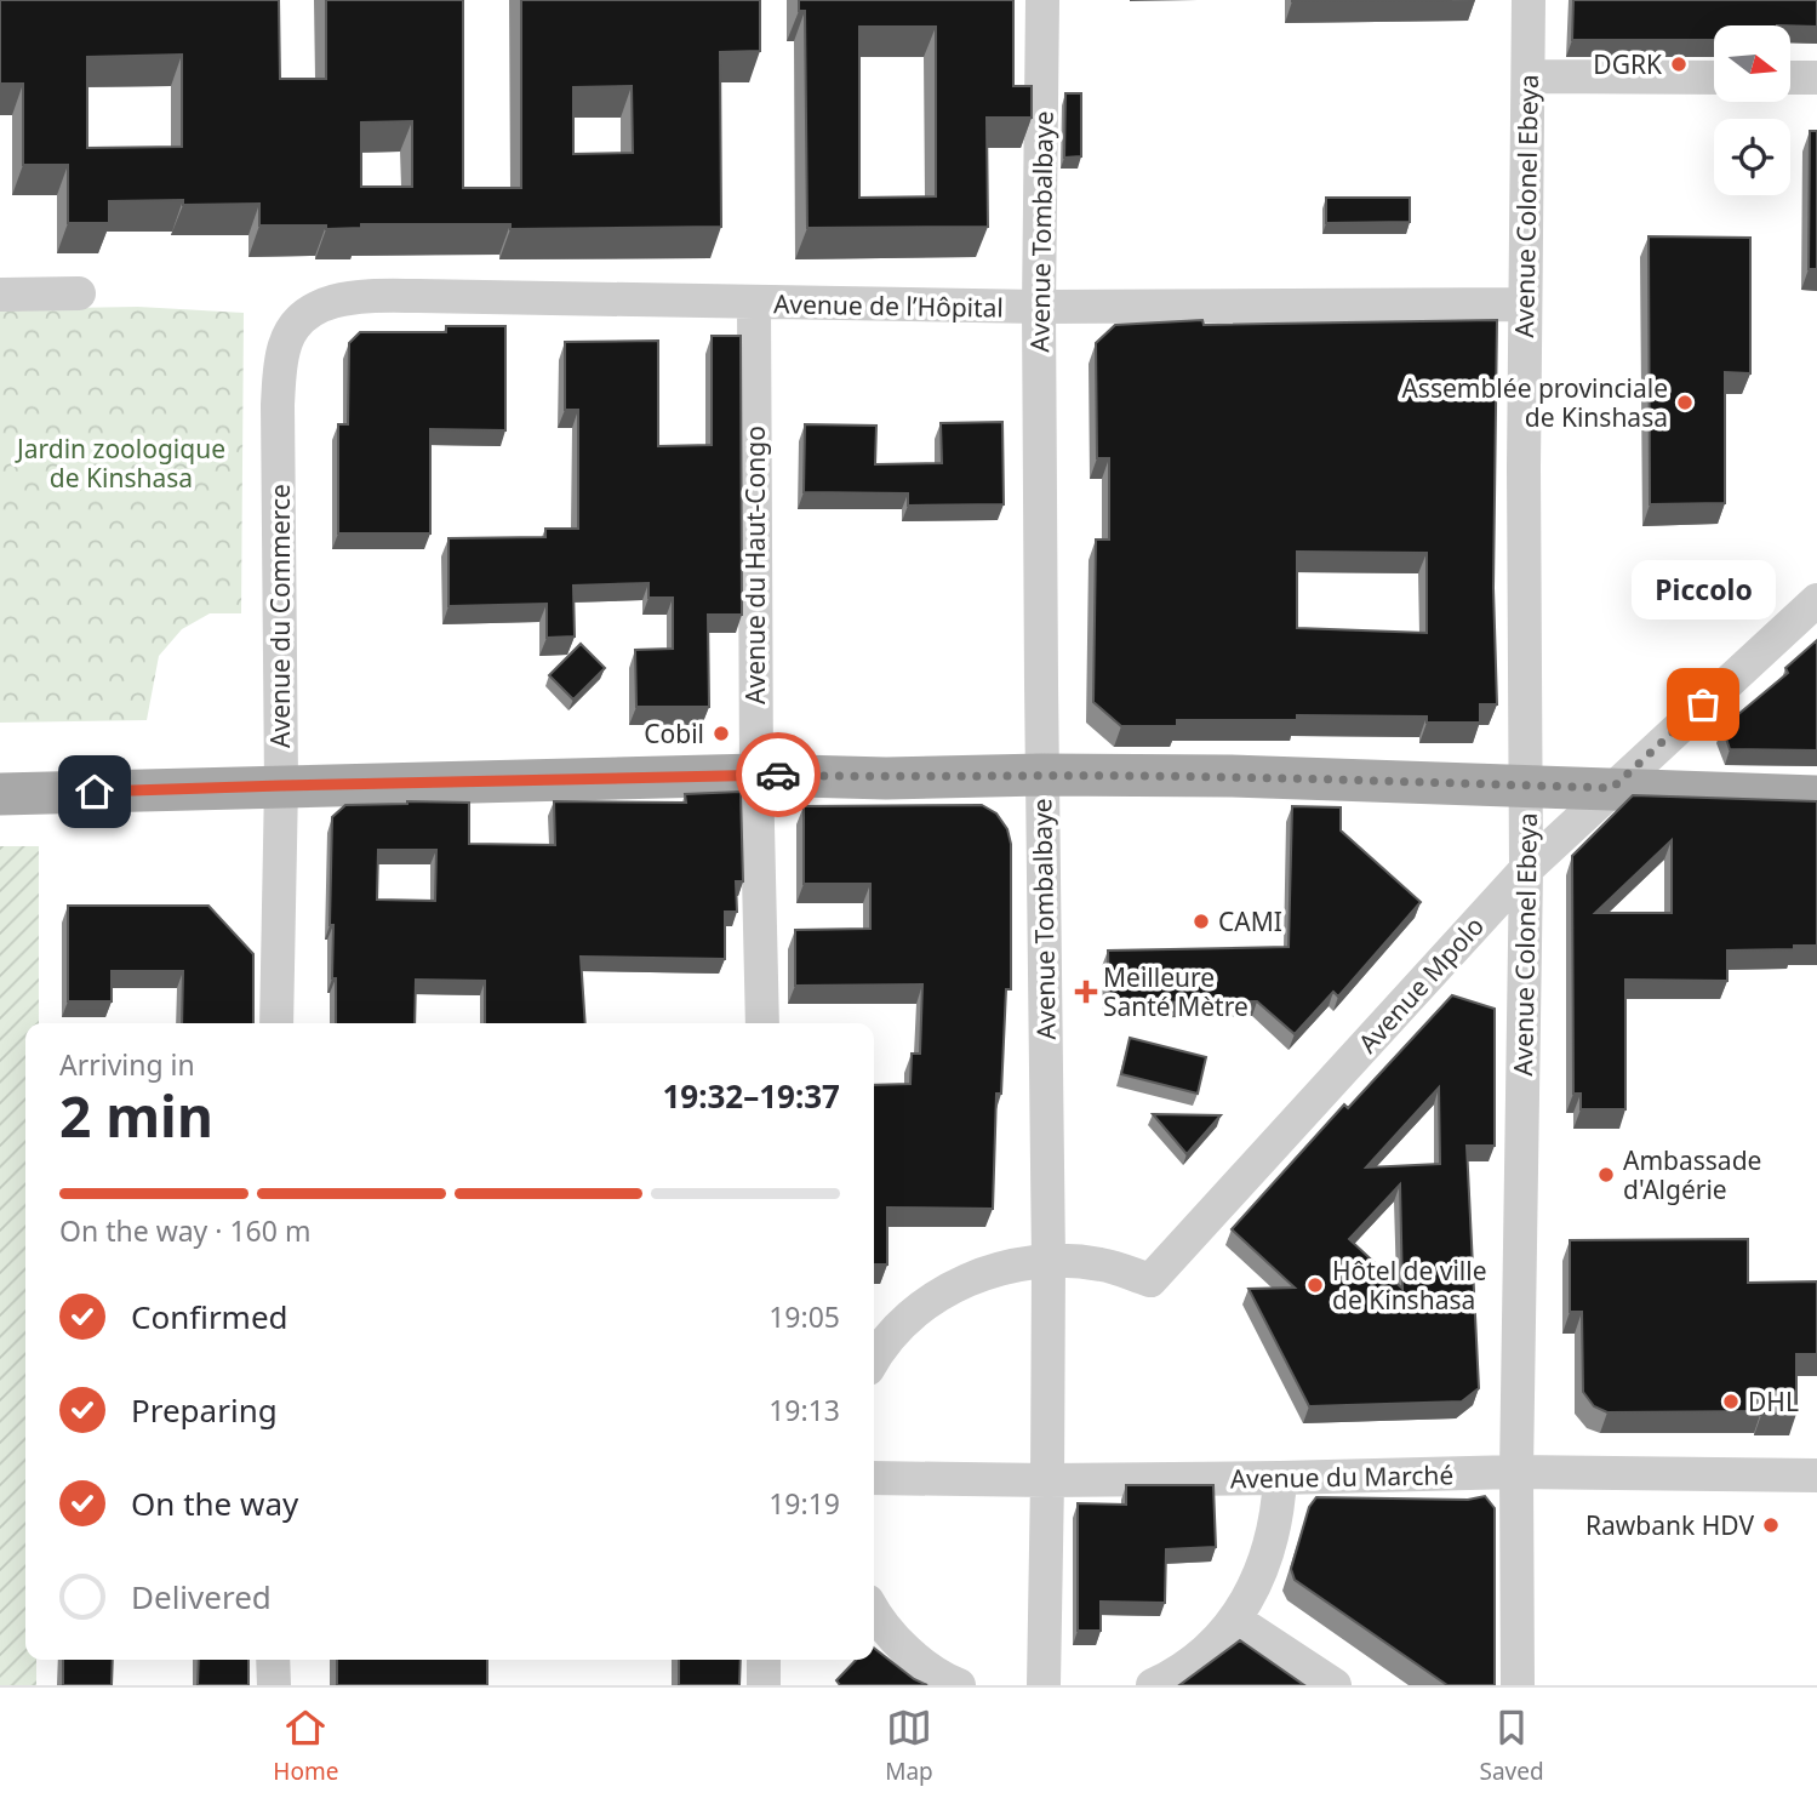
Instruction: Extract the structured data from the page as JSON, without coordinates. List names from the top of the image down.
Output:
{
  "streets": {
    "street": [
      "Avenue Colonel Ebeya",
      "Avenue Tombalbaye",
      "Avenue de l’Hôpital",
      "Avenue du Haut-Congo",
      "Avenue du Commerce",
      "Avenue Mpolo",
      "Avenue du Marché"
    ]
  },
  "crossings": [
    ["Avenue Colonel Ebeya", "Avenue de l’Hôpital"],
    ["Avenue Colonel Ebeya", "Avenue Mpolo"],
    ["Avenue Colonel Ebeya", "Avenue du Marché"],
    ["Avenue Tombalbaye", "Avenue de l’Hôpital"],
    ["Avenue Tombalbaye", "Avenue Mpolo"],
    ["Avenue Tombalbaye", "Avenue du Marché"],
    ["Avenue de l’Hôpital", "Avenue du Haut-Congo"],
    ["Avenue de l’Hôpital", "Avenue du Commerce"]
  ],
  "parks": ["Jardin zoologique de Kinshasa"],
  "places": {
    "other": [
      "DGRK",
      "Assemblée provinciale de Kinshasa",
      "Piccolo",
      "Cobil",
      "CAMI",
      "Ambassade d'Algérie",
      "Hôtel de ville de Kinshasa",
      "DHL",
      "Rawbank HDV"
    ],
    "health": ["Meilleure Santé Mètre"]
  },
  "north": "right",
  "page": {
    "bubble": "Piccolo",
    "heading": ["2 min", "Arriving in", "19:32–19:37"],
    "bar": "On the way · 160 m",
    "list": [
      ["Confirmed", "19:05"],
      ["Preparing", "19:13"],
      ["On the way", "19:19"],
      "Delivered"
    ],
    "tabs": ["Home", "Map", "Saved"]
  }
}
